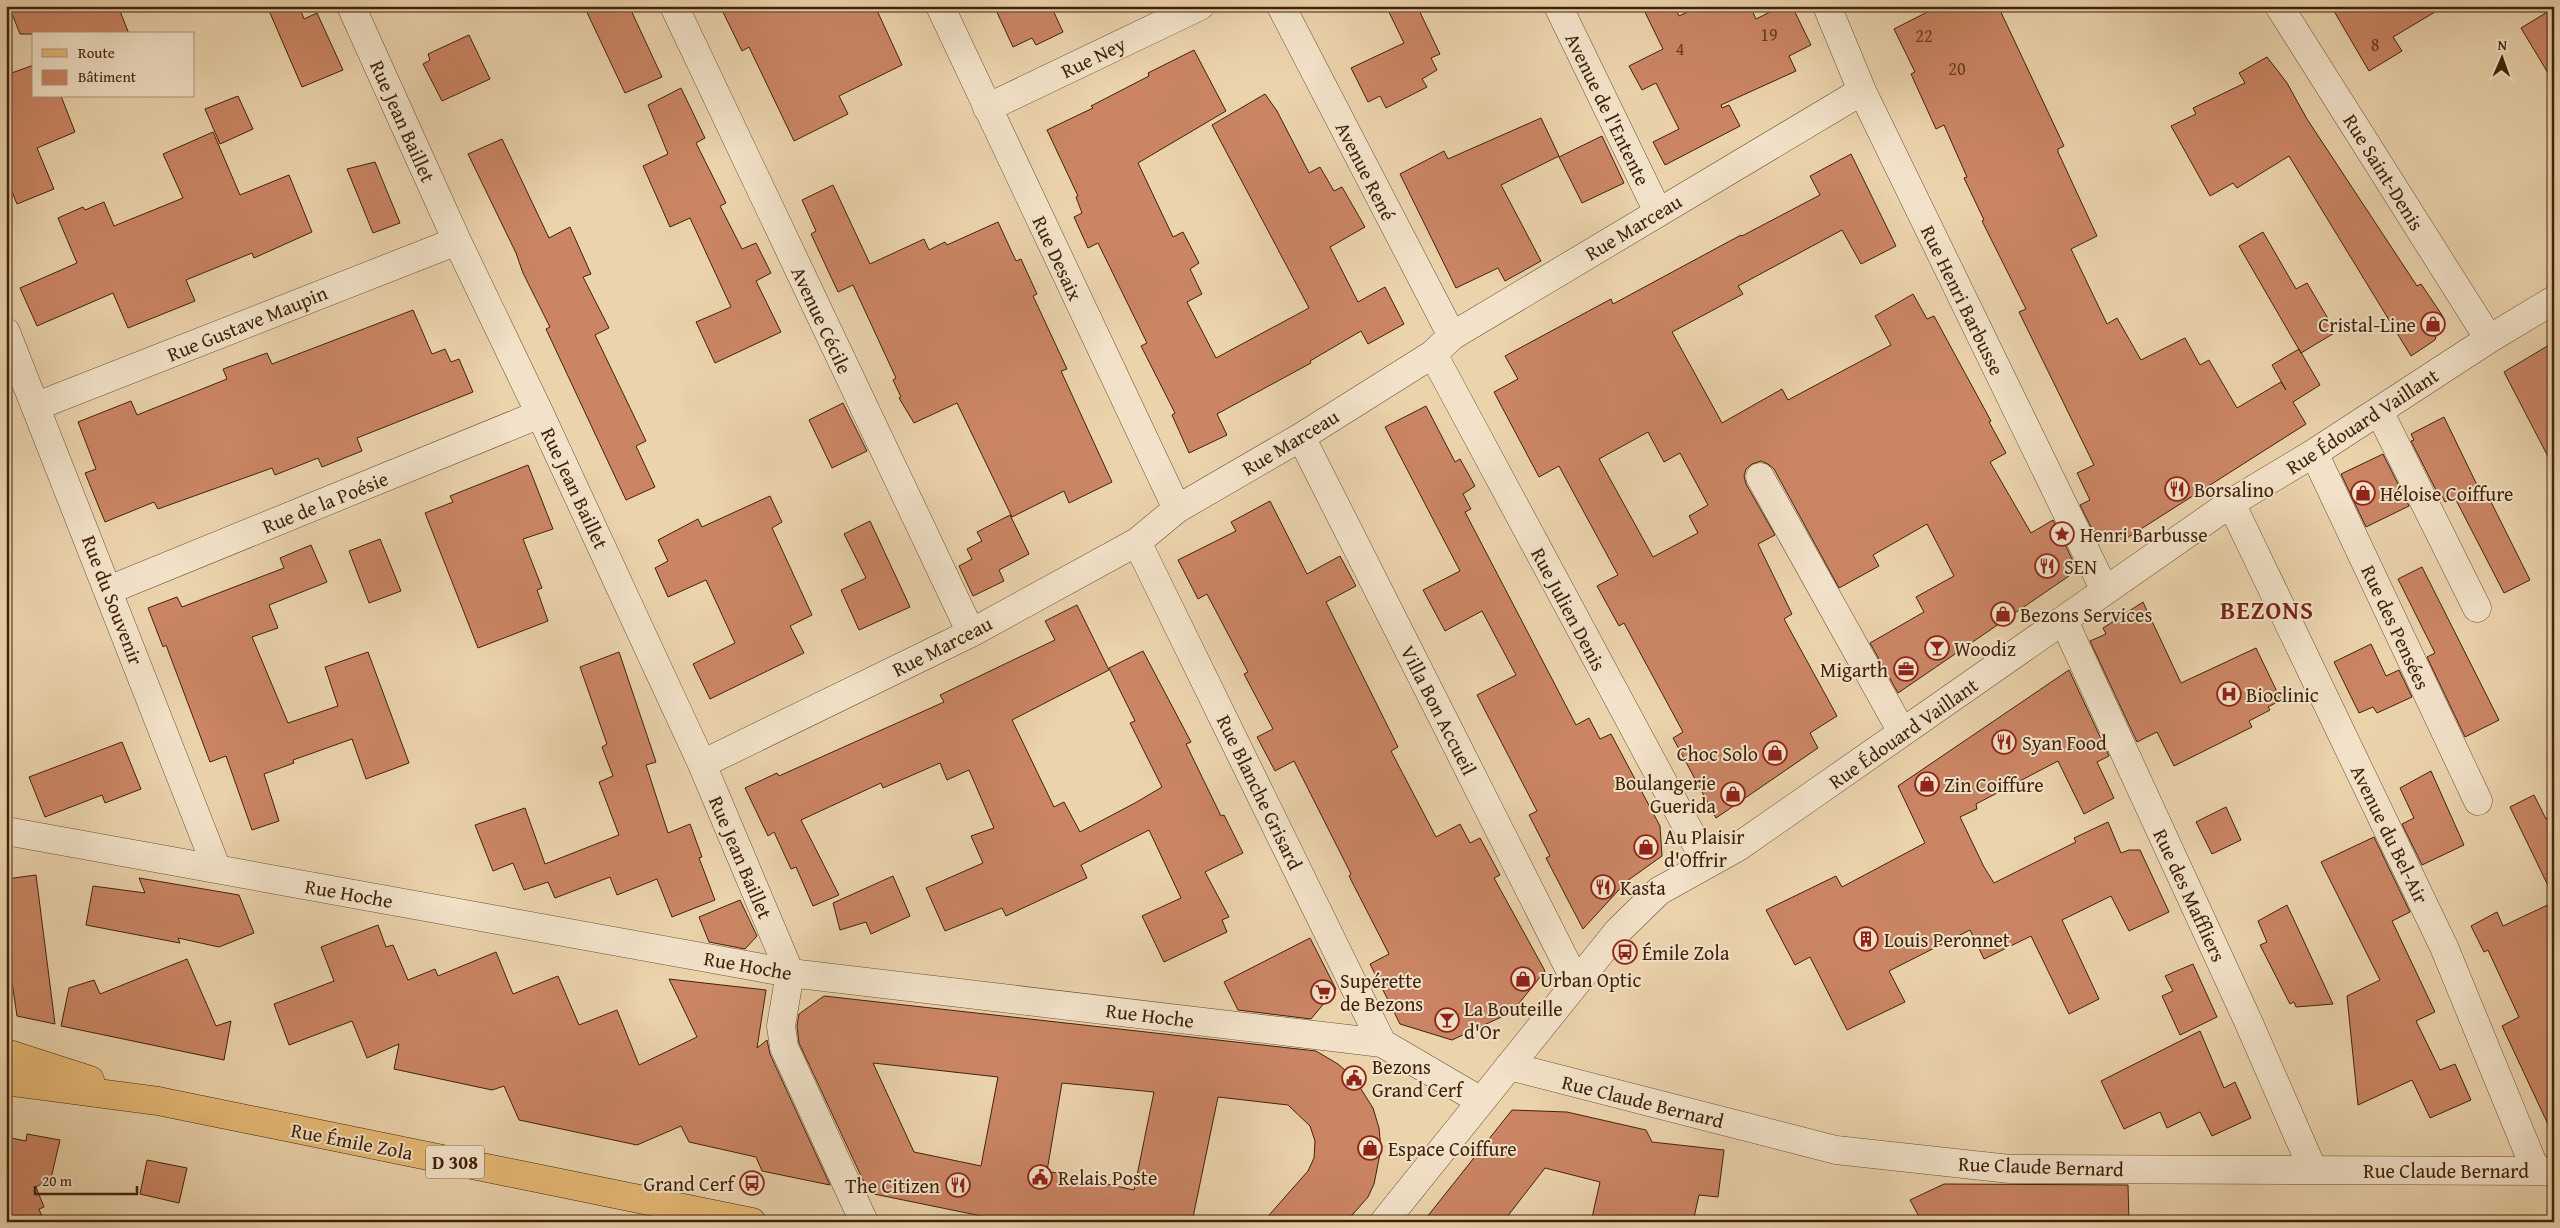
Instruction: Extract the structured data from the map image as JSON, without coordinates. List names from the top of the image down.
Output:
{
  "streets": {
    "main road": ["Rue Émile Zola", "D 308"],
    "street": [
      "Rue Ney",
      "Avenue de l'Entente",
      "Rue Jean Baillet",
      "Avenue René",
      "Rue Saint-Denis",
      "Rue Marceau",
      "Rue Desaix",
      "Rue Henri Barbusse",
      "Avenue Cécile",
      "Rue Gustave Maupin",
      "Rue Édouard Vaillant",
      "Rue de la Poésie",
      "Rue du Souvenir",
      "Rue Julien Denis",
      "Rue des Pensées",
      "Villa Bon Accueil",
      "Rue Blanche Grisard",
      "Avenue du Bel-Air",
      "Rue Hoche",
      "Rue des Maffliers",
      "Rue Claude Bernard"
    ]
  },
  "crossings": [
    ["Rue Ney", "Rue Desaix"],
    ["Avenue de l'Entente", "Rue Marceau"],
    ["Rue Jean Baillet", "Rue Marceau"],
    ["Rue Jean Baillet", "Rue Gustave Maupin"],
    ["Rue Jean Baillet", "Rue de la Poésie"],
    ["Rue Jean Baillet", "Rue Hoche"],
    ["Avenue René", "Rue Marceau"],
    ["Avenue René", "Rue Julien Denis"],
    ["Rue Saint-Denis", "Rue Édouard Vaillant"],
    ["Rue Marceau", "Rue Desaix"],
    ["Rue Marceau", "Rue Henri Barbusse"],
    ["Rue Marceau", "Avenue Cécile"],
    ["Rue Marceau", "Rue Julien Denis"],
    ["Rue Marceau", "Villa Bon Accueil"],
    ["Rue Marceau", "Rue Blanche Grisard"],
    ["Rue Henri Barbusse", "Rue Édouard Vaillant"],
    ["Rue Gustave Maupin", "Rue du Souvenir"],
    ["Rue Édouard Vaillant", "Rue Julien Denis"],
    ["Rue Édouard Vaillant", "Rue des Pensées"],
    ["Rue Édouard Vaillant", "Villa Bon Accueil"],
    ["Rue Édouard Vaillant", "Avenue du Bel-Air"],
    ["Rue Édouard Vaillant", "Rue Hoche"],
    ["Rue Édouard Vaillant", "Rue des Maffliers"],
    ["Rue Édouard Vaillant", "Rue Claude Bernard"],
    ["Rue de la Poésie", "Rue du Souvenir"],
    ["Rue du Souvenir", "Rue Hoche"],
    ["Rue Blanche Grisard", "Rue Hoche"],
    ["Avenue du Bel-Air", "Rue Claude Bernard"],
    ["Rue des Maffliers", "Rue Claude Bernard"],
    ["Rue Émile Zola", "D 308"]
  ],
  "districts": ["BEZONS"],
  "places": {
    "shop": [
      "Cristal-Line",
      "Héloise Coiffure",
      "Bezons Services",
      "Choc Solo",
      "Zin Coiffure",
      "Boulangerie Guerida",
      "Au Plaisir d'Offrir",
      "Urban Optic",
      "Espace Coiffure"
    ],
    "restaurant": [
      "Borsalino",
      "SEN",
      "Syan Food",
      "Kasta",
      "The Citizen"
    ],
    "place": ["Henri Barbusse"],
    "bar": ["Woodiz", "La Bouteille d'Or"],
    "office": ["Migarth"],
    "hospital": ["Bioclinic"],
    "building": ["Louis Peronnet"],
    "bus stop": ["Émile Zola", "Grand Cerf"],
    "supermarket": ["Supérette de Bezons"],
    "public building": ["Bezons Grand Cerf", "Relais Poste"]
  },
  "house_numbers": [
    "19",
    "22",
    "8",
    "4",
    "20"
  ],
  "legend": ["Route", "Bâtiment"],
  "scale_bar": "20 m",
  "north": "top"
}
